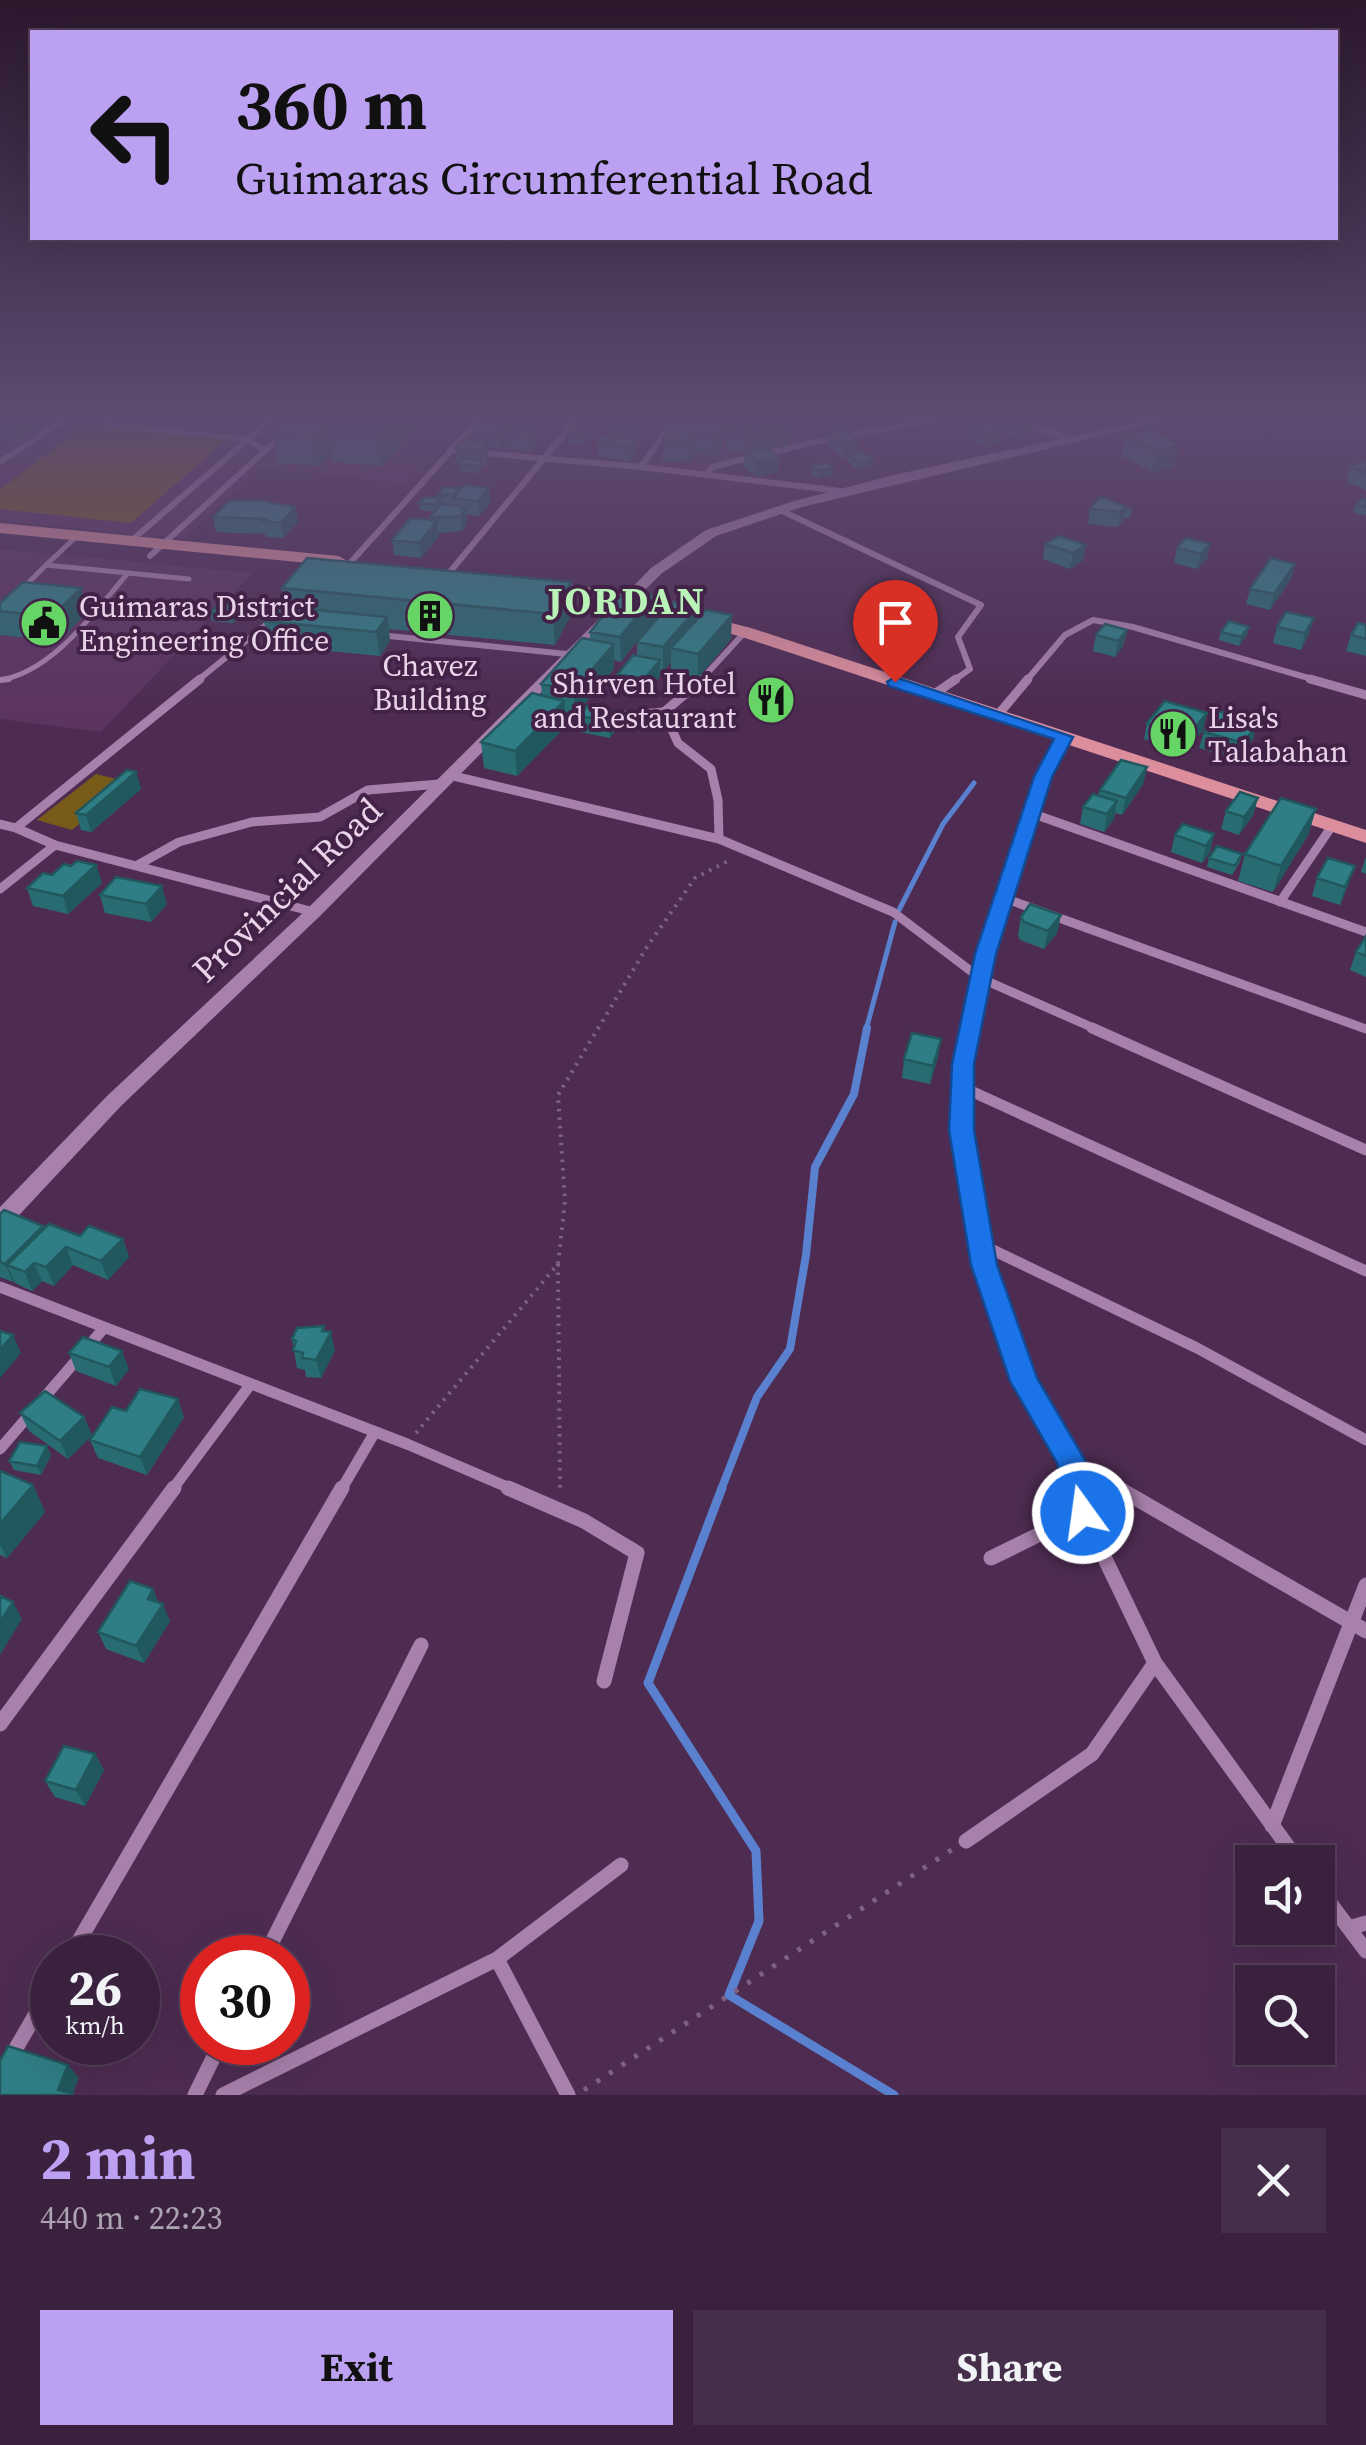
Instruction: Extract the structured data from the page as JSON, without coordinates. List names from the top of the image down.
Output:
{
  "streets": {
    "street": ["Provincial Road"]
  },
  "districts": ["JORDAN"],
  "places": {
    "building": ["Chavez Building"],
    "public building": ["Guimaras District Engineering Office"],
    "restaurant": ["Shirven Hotel and Restaurant", "Lisa's Talabahan"]
  },
  "page": {
    "turn": ["360 m", "Guimaras Circumferential Road"],
    "speed": "26 km/h",
    "limit": "30",
    "heading": ["2 min", "440 m · 22:23"],
    "buttons": ["Exit", "Share"]
  }
}
